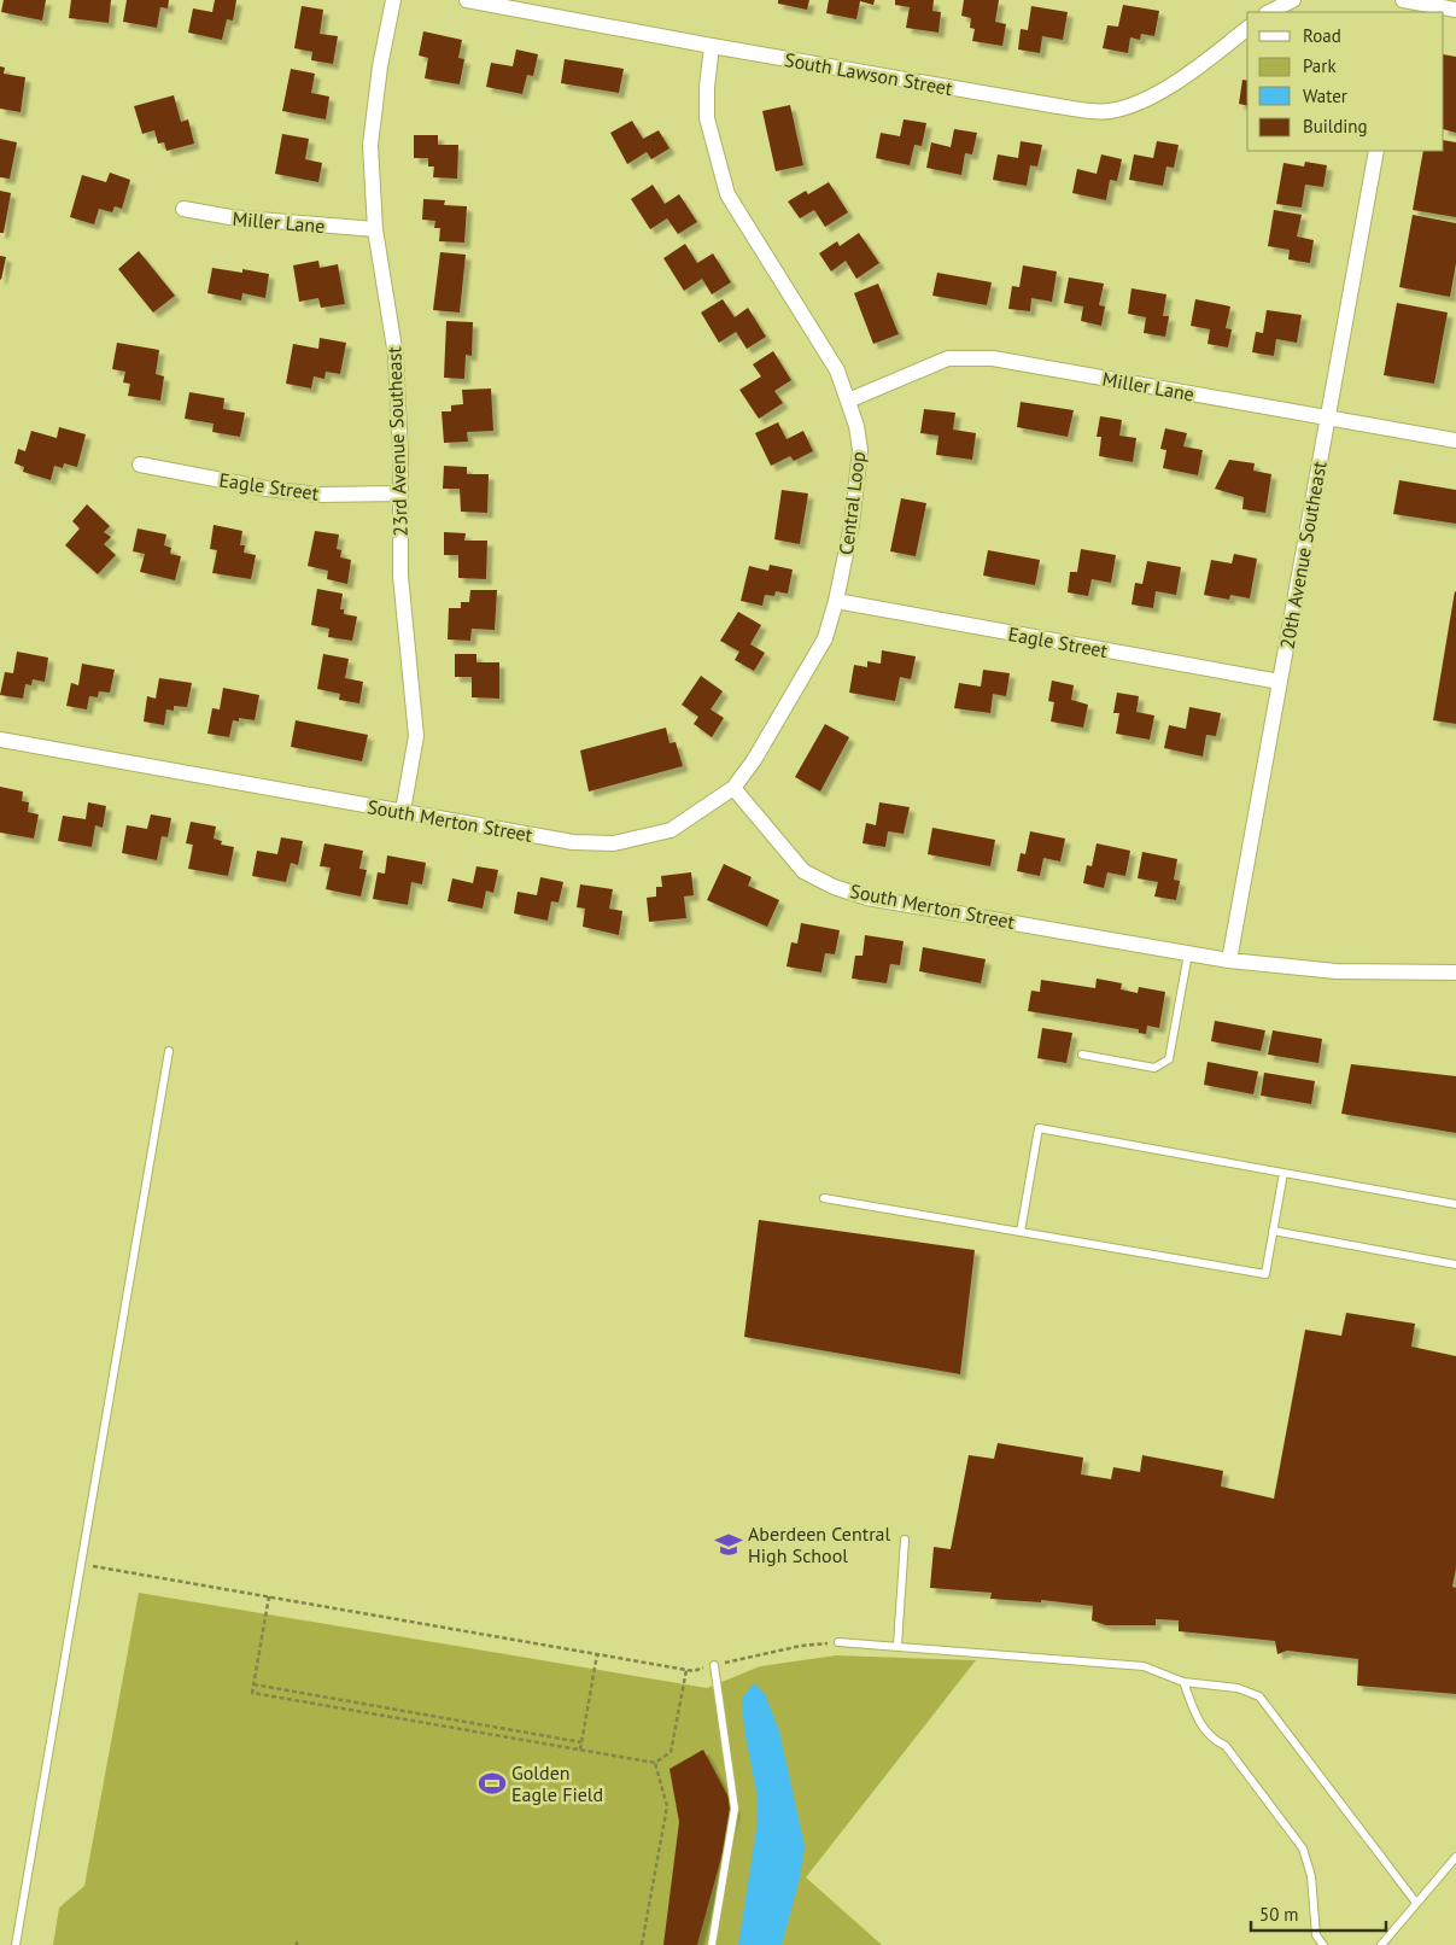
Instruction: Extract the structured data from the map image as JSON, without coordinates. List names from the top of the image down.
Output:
{
  "streets": {
    "street": [
      "South Lawson Street",
      "Miller Lane",
      "23rd Avenue Southeast",
      "Eagle Street",
      "Central Loop",
      "20th Avenue Southeast",
      "South Merton Street"
    ]
  },
  "crossings": [
    ["South Lawson Street", "Central Loop"],
    ["Miller Lane", "23rd Avenue Southeast"],
    ["Miller Lane", "Central Loop"],
    ["Miller Lane", "20th Avenue Southeast"],
    ["23rd Avenue Southeast", "Eagle Street"],
    ["23rd Avenue Southeast", "South Merton Street"],
    ["Eagle Street", "Central Loop"],
    ["Eagle Street", "20th Avenue Southeast"],
    ["Central Loop", "South Merton Street"],
    ["20th Avenue Southeast", "South Merton Street"]
  ],
  "places": {
    "school or university": ["Aberdeen Central High School"],
    "sports": ["Golden Eagle Field"]
  },
  "legend": [
    "Road",
    "Park",
    "Water",
    "Building"
  ],
  "scale_bar": "50 m"
}
